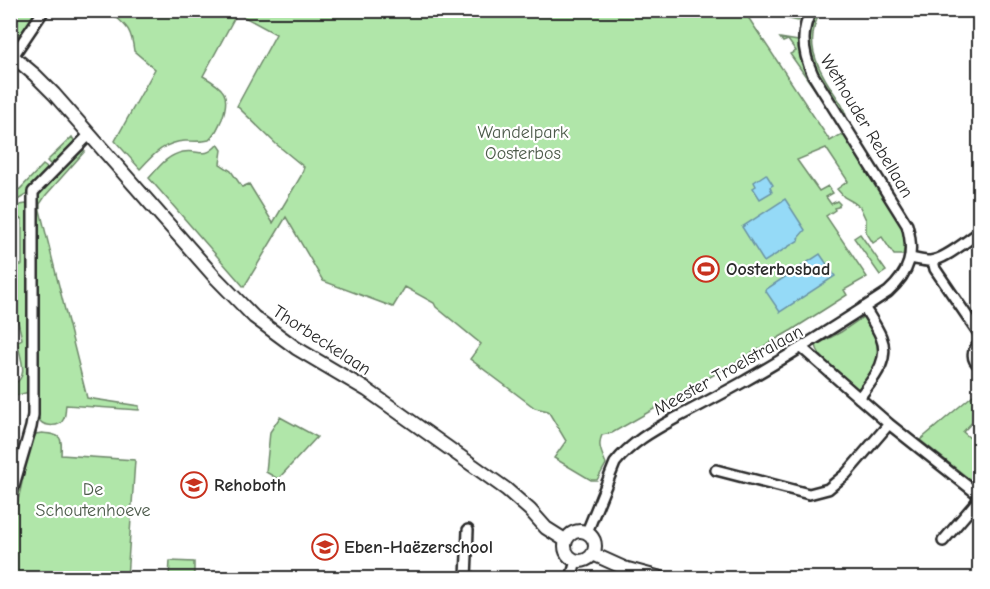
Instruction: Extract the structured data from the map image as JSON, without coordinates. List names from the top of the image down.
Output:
{
  "streets": {
    "main road": ["Thorbeckelaan"],
    "street": ["Wethouder Rebellaan", "Meester Troelstralaan"]
  },
  "crossings": [
    ["Wethouder Rebellaan", "Meester Troelstralaan"],
    ["Thorbeckelaan", "Meester Troelstralaan"]
  ],
  "parks": ["Wandelpark Oosterbos", "De Schoutenhoeve"],
  "places": {
    "sports": ["Oosterbosbad"],
    "school or university": ["Rehoboth", "Eben-Haëzerschool"]
  }
}
